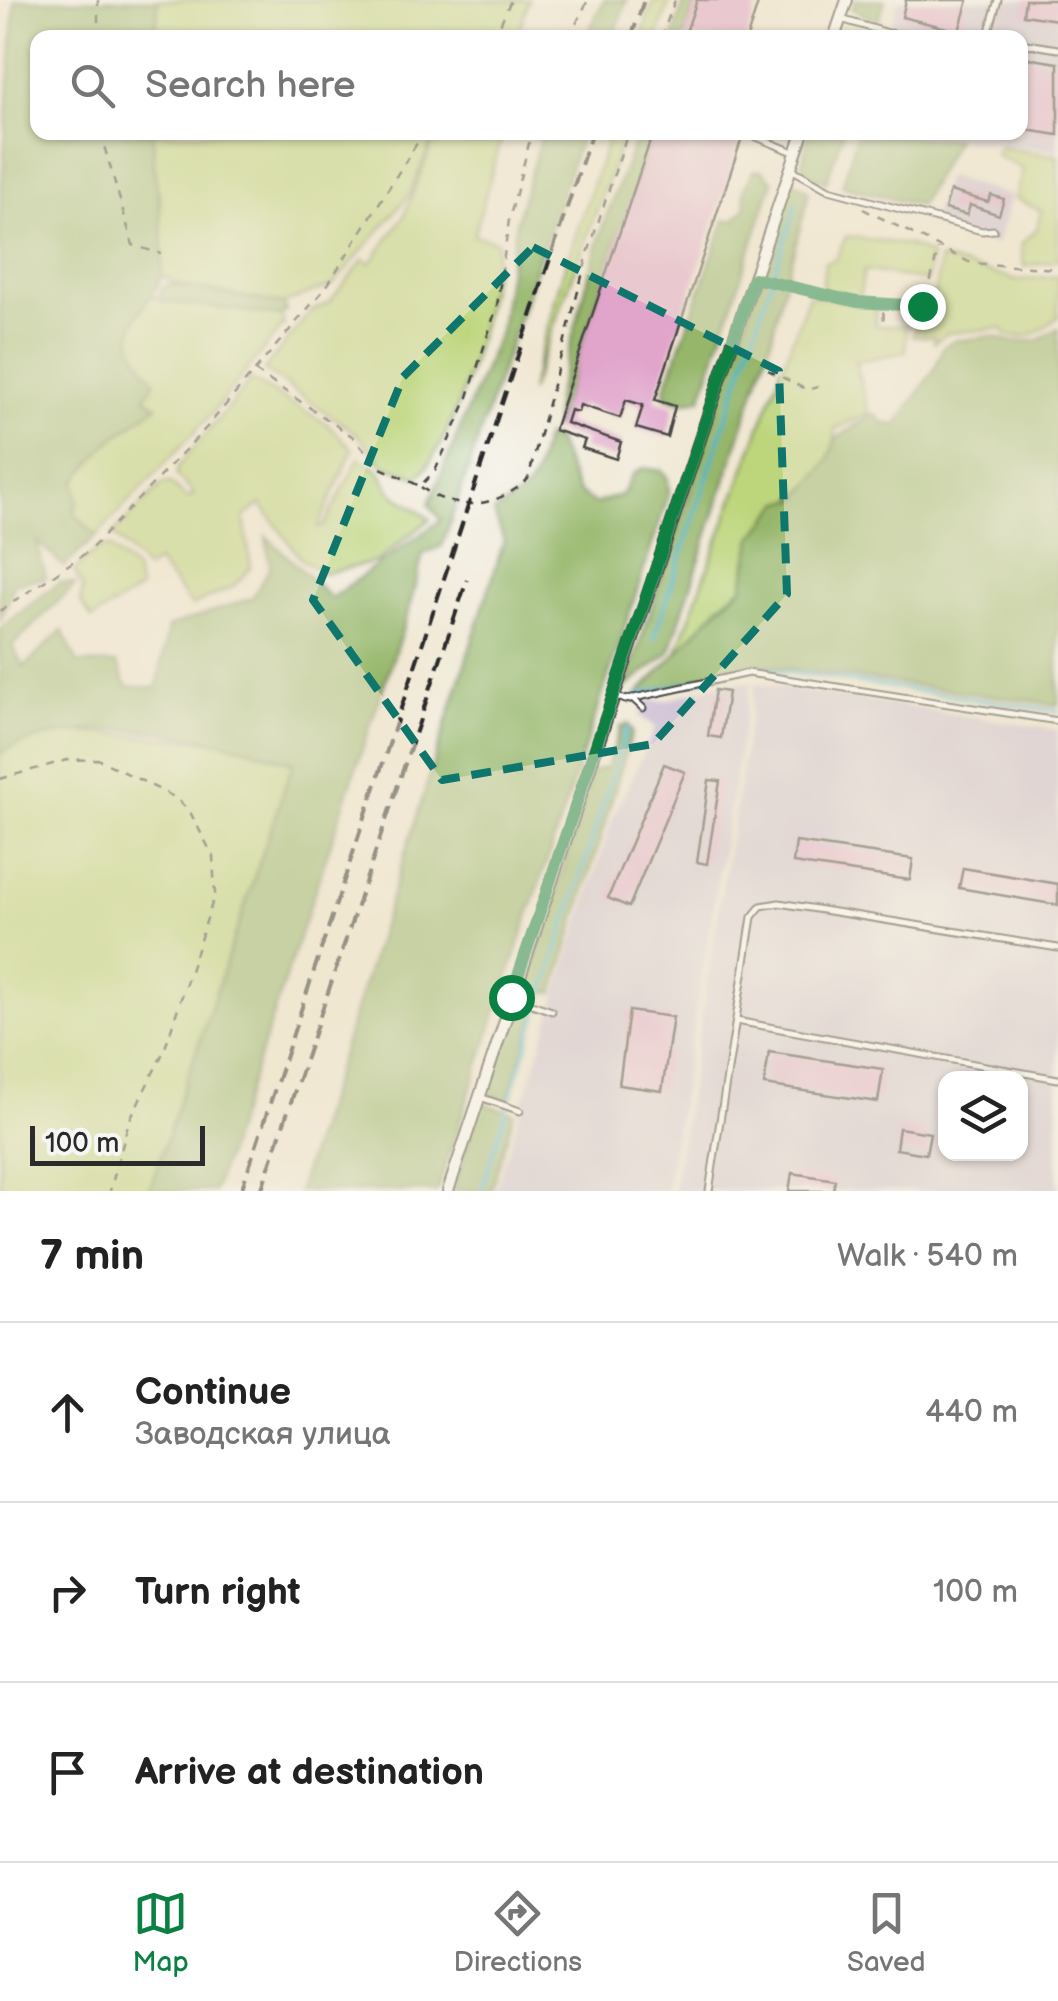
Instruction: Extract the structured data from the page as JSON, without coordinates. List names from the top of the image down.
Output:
{
  "scale_bar": "100 m",
  "page": {
    "search": "Search here",
    "scale": "100 m",
    "heading": ["7 min", "Walk · 540 m"],
    "list": [
      ["Continue", "Заводская улица", "440 m"],
      ["Turn right", "100 m"],
      "Arrive at destination"
    ],
    "nav": ["Map", "Directions", "Saved"]
  }
}
